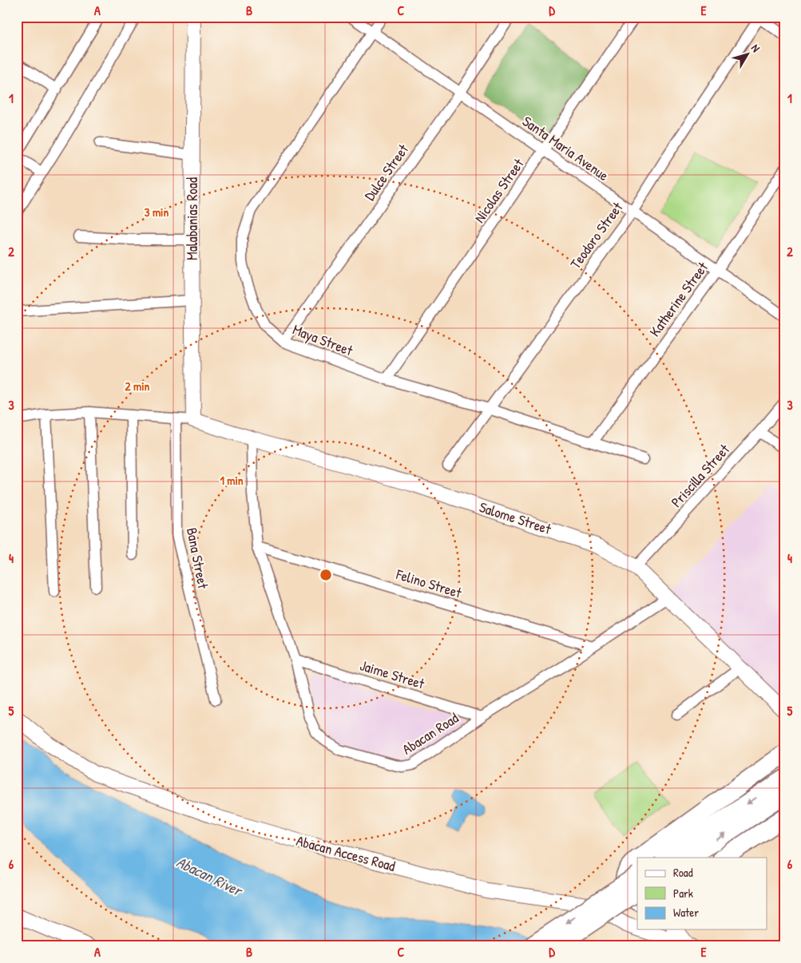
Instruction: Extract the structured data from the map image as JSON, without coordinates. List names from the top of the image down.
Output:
{
  "streets": {
    "main road": ["Malabanias Road", "Salome Street", "Abacan Access Road"],
    "street": [
      "Santa Maria Avenue",
      "Dulce Street",
      "Nicolas Street",
      "Teodoro Street",
      "Katherine Street",
      "Maya Street",
      "Priscilla Street",
      "Bana Street",
      "Felino Street",
      "Jaime Street",
      "Abacan Road"
    ]
  },
  "crossings": [
    ["Santa Maria Avenue", "Dulce Street"],
    ["Santa Maria Avenue", "Nicolas Street"],
    ["Santa Maria Avenue", "Teodoro Street"],
    ["Santa Maria Avenue", "Katherine Street"],
    ["Santa Maria Avenue", "Maya Street"],
    ["Dulce Street", "Maya Street"],
    ["Nicolas Street", "Maya Street"],
    ["Malabanias Road", "Salome Street"],
    ["Teodoro Street", "Maya Street"],
    ["Katherine Street", "Maya Street"],
    ["Priscilla Street", "Salome Street"],
    ["Salome Street", "Abacan Road"],
    ["Felino Street", "Abacan Road"],
    ["Jaime Street", "Abacan Road"]
  ],
  "water": ["Abacan River"],
  "legend": ["Road", "Park", "Water"],
  "north": "top right",
  "grid": {
    "columns": [
      "A",
      "B",
      "C",
      "D",
      "E"
    ],
    "rows": [
      "1",
      "2",
      "3",
      "4",
      "5",
      "6"
    ]
  },
  "rings": ["3 min", "2 min", "1 min"]
}
